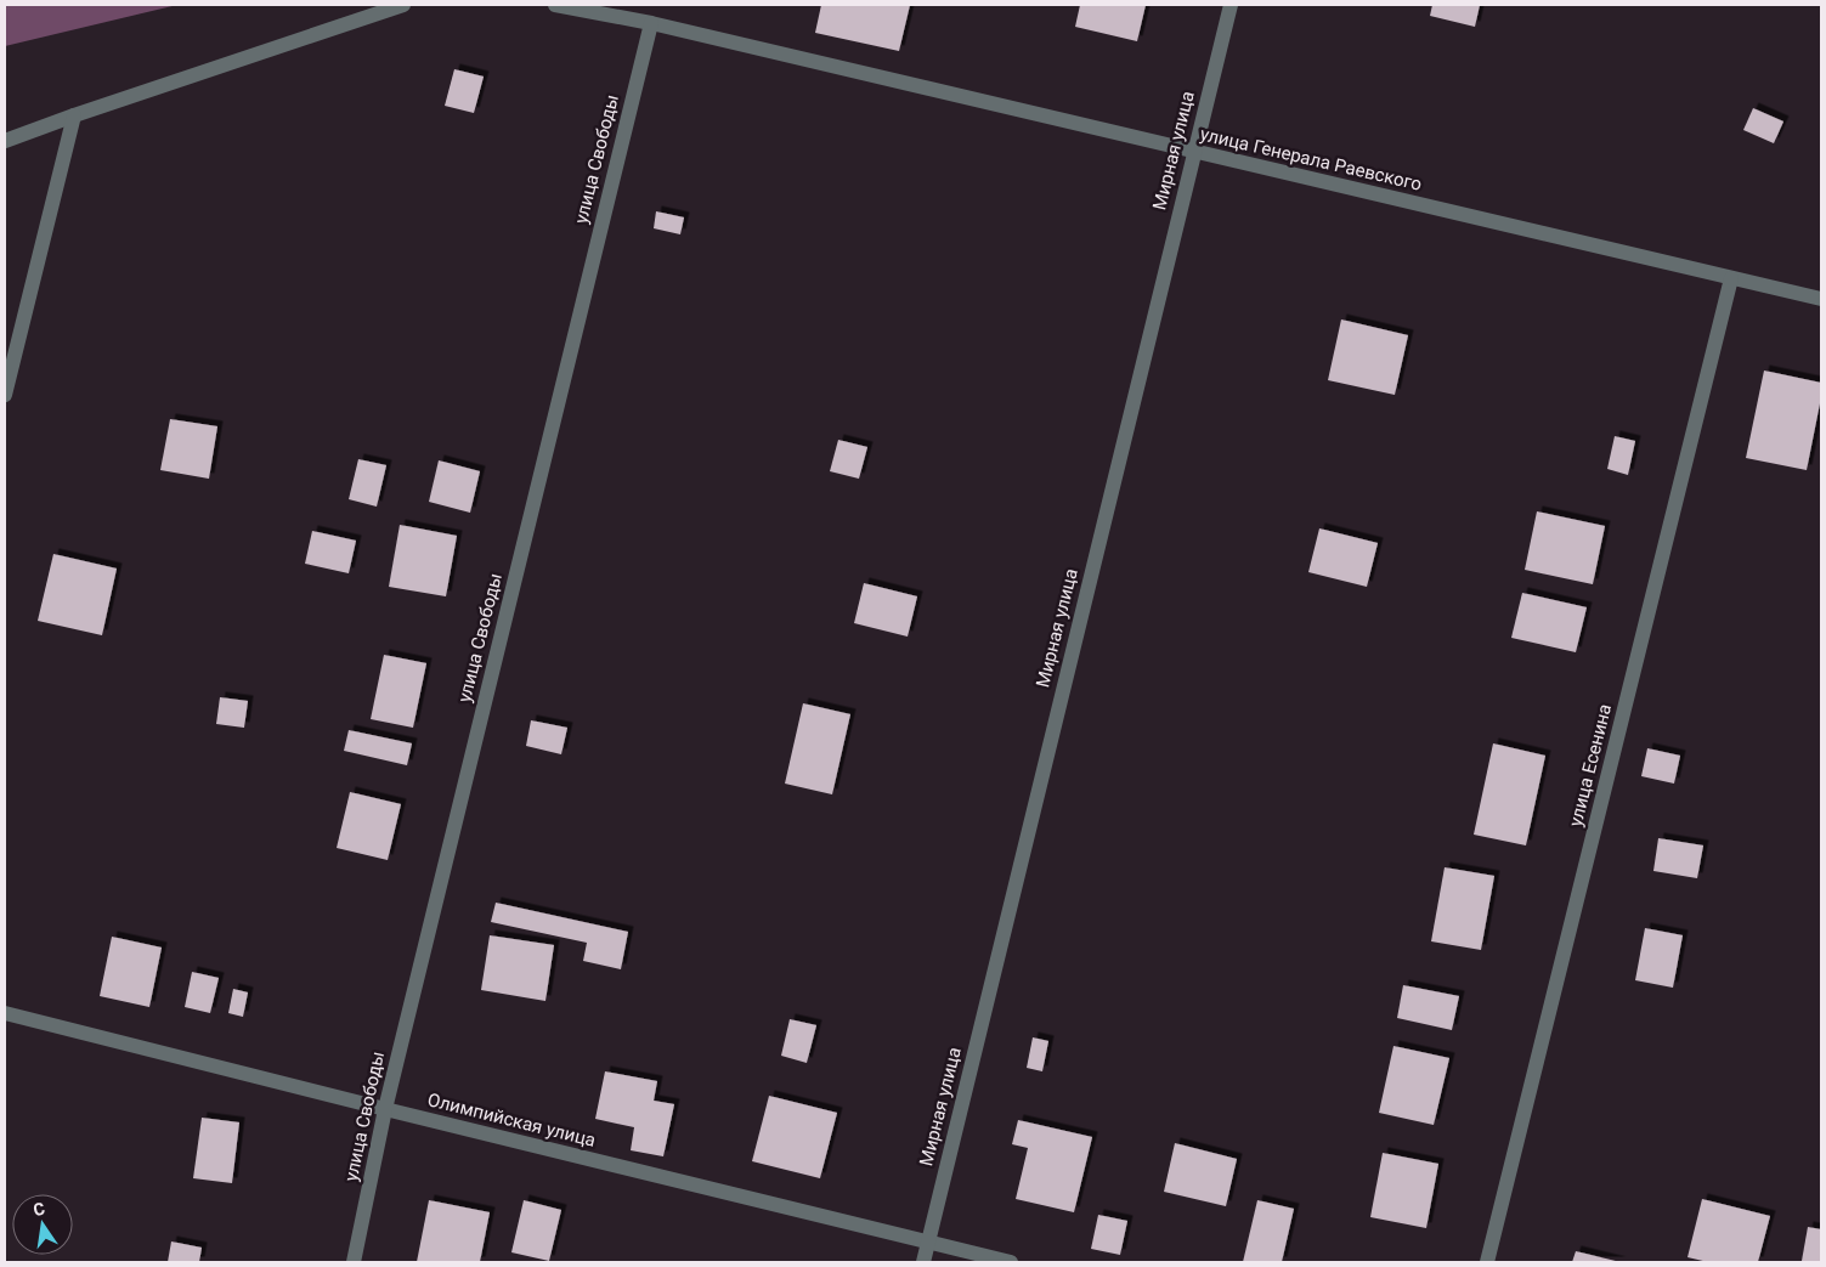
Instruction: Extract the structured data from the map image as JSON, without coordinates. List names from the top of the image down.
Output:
{
  "streets": {
    "street": [
      "Мирная улица",
      "улица Свободы",
      "улица Генерала Раевского",
      "улица Есенина",
      "Олимпийская улица"
    ]
  },
  "crossings": [
    ["Мирная улица", "улица Генерала Раевского"],
    ["Мирная улица", "Олимпийская улица"],
    ["улица Свободы", "улица Генерала Раевского"],
    ["улица Свободы", "Олимпийская улица"],
    ["улица Генерала Раевского", "улица Есенина"]
  ],
  "north": "top"
}
